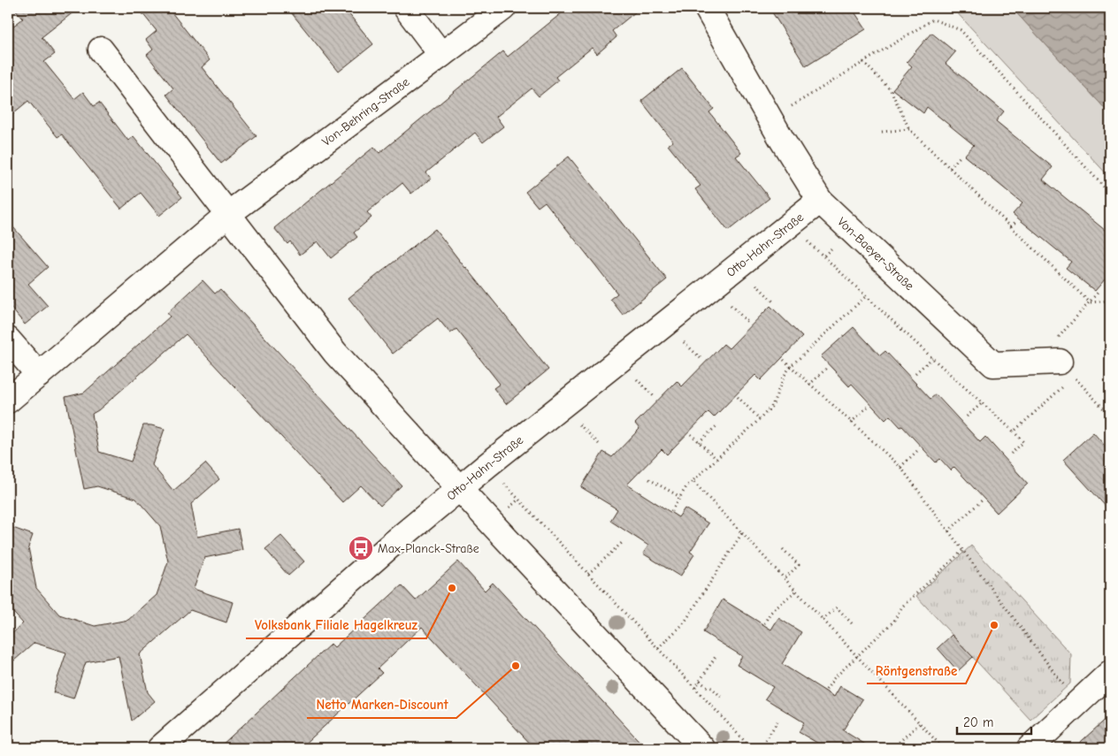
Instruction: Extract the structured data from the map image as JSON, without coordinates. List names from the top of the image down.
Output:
{
  "streets": {
    "street": ["Von-Behring-Straße", "Otto-Hahn-Straße", "Von-Baeyer-Straße"]
  },
  "crossings": [
    ["Otto-Hahn-Straße", "Von-Baeyer-Straße"]
  ],
  "places": {
    "bus stop": ["Max-Planck-Straße"],
    "other": ["Volksbank Filiale Hagelkreuz", "Röntgenstraße", "Netto Marken-Discount"]
  },
  "scale_bar": "20 m"
}
